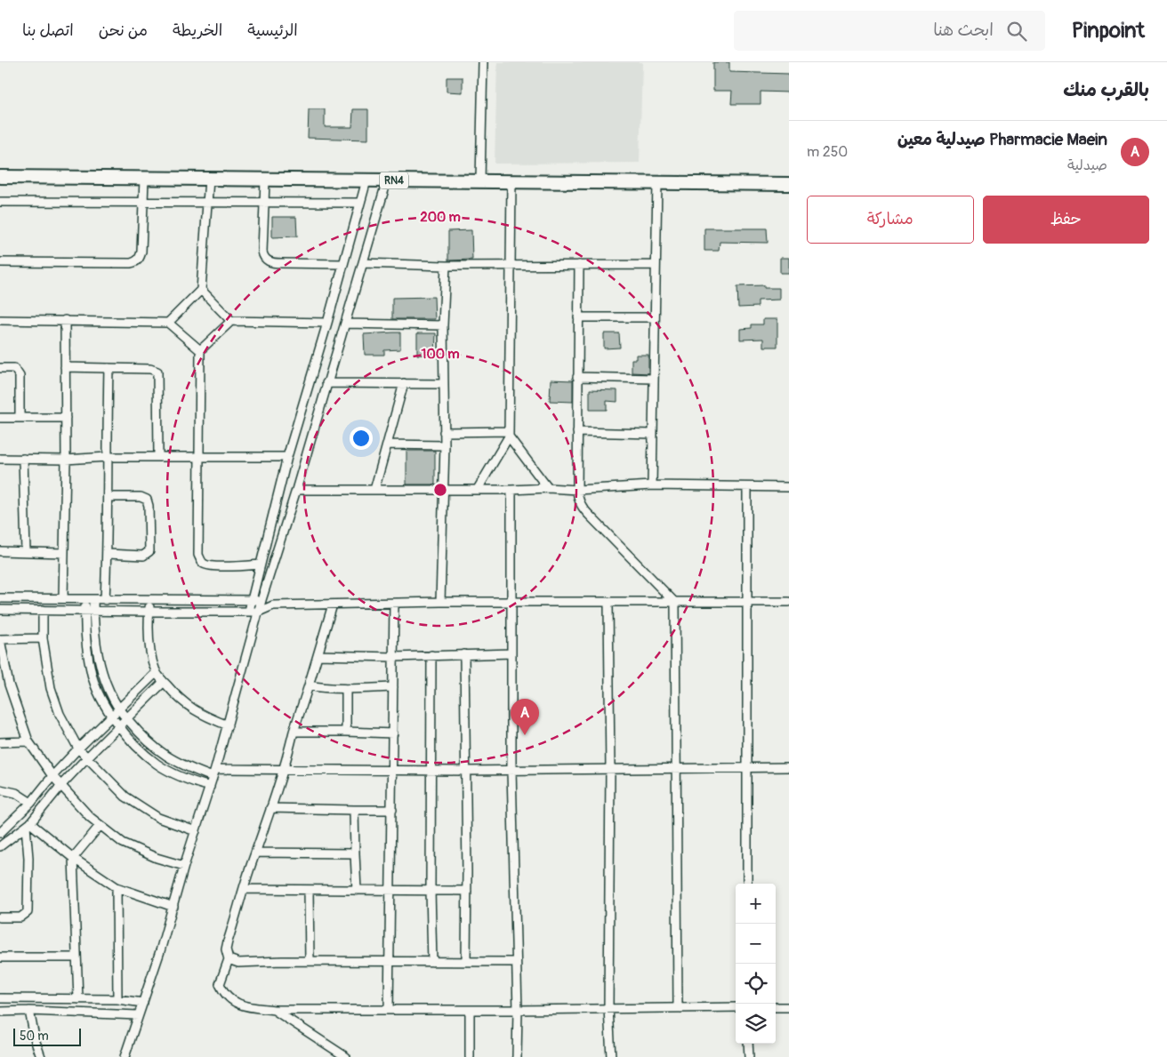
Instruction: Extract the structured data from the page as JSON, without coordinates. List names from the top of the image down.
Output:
{
  "streets": {
    "main road": ["RN4"]
  },
  "scale_bar": "50 m",
  "page": {
    "header": "Pinpoint",
    "search": "ابحث هنا",
    "nav": [
      "الرئيسية",
      "الخريطة",
      "من نحن",
      "اتصل بنا"
    ],
    "heading": "بالقرب منك",
    "list": [
      {
        "mark": "A",
        "name": "Pharmacie Maein صيدلية معين",
        "note": "صيدلية",
        "value": "250 m"
      }
    ],
    "buttons": ["حفظ", "مشاركة"],
    "pins": "A",
    "map_buttons": ["+", "−"],
    "scale": "50 m"
  },
  "rings": ["200 m", "100 m"]
}
